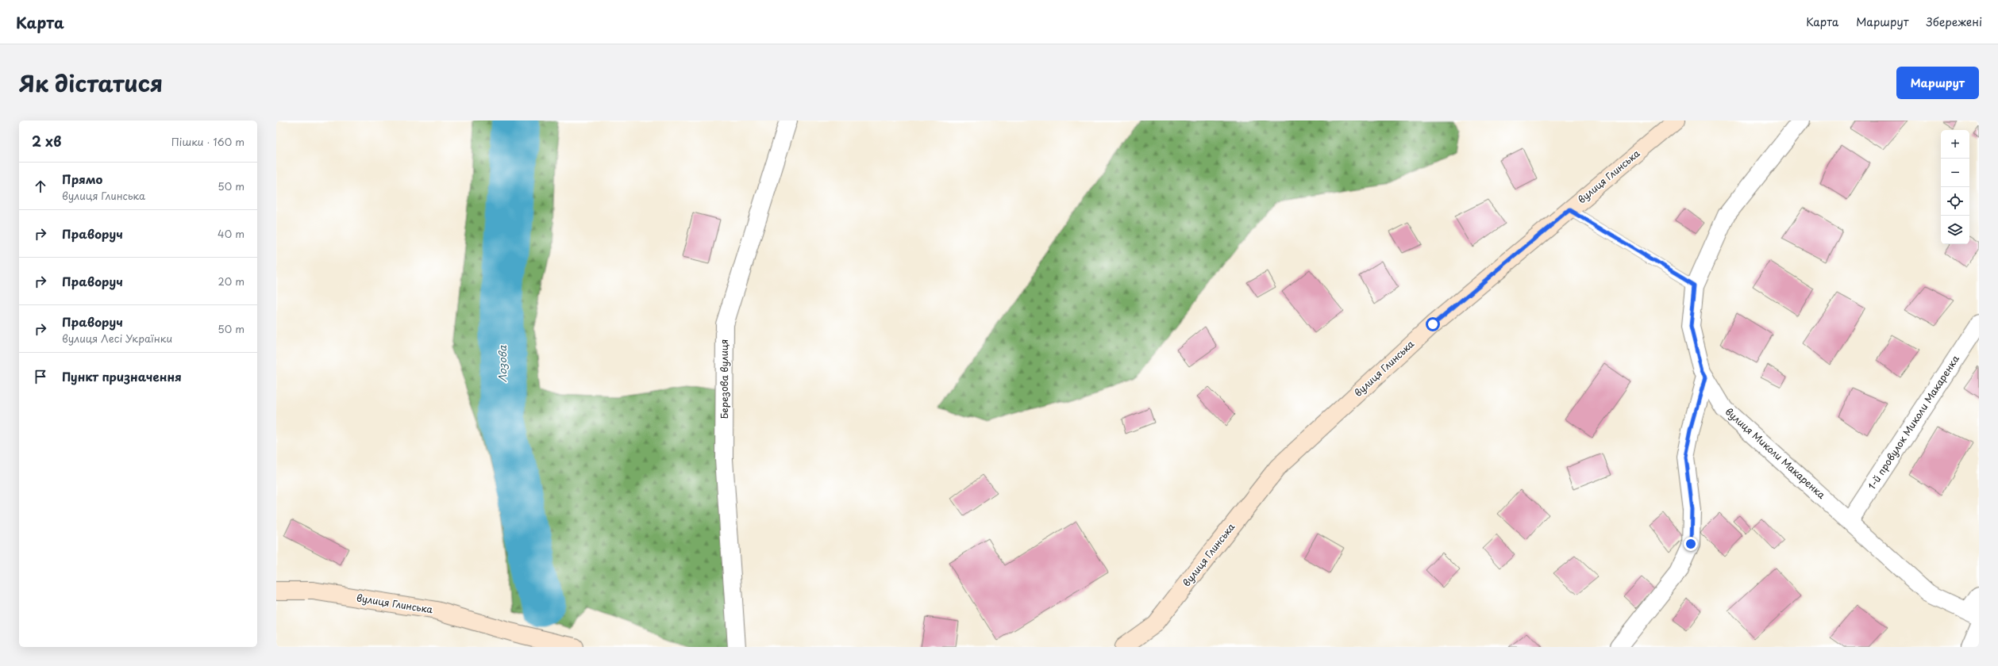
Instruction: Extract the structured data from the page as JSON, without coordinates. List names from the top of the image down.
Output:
{
  "streets": {
    "main road": ["вулиця Глинська"],
    "street": ["Березова вулиця", "1-й провулок Миколи Макаренка", "вулиця Миколи Макаренка"]
  },
  "crossings": [
    ["1-й провулок Миколи Макаренка", "вулиця Миколи Макаренка"]
  ],
  "water": ["Лозова"],
  "page": {
    "header": "Карта",
    "nav": ["Карта", "Маршрут", "Збережені"],
    "title": "Як дістатися",
    "buttons": "Маршрут",
    "heading": ["2 хв", "Пішки · 160 m"],
    "map_buttons": ["+", "−"],
    "list": [
      ["Прямо", "вулиця Глинська", "50 m"],
      ["Праворуч", "40 m"],
      ["Праворуч", "20 m"],
      ["Праворуч", "вулиця Лесі Українки", "50 m"],
      "Пункт призначення"
    ]
  }
}
